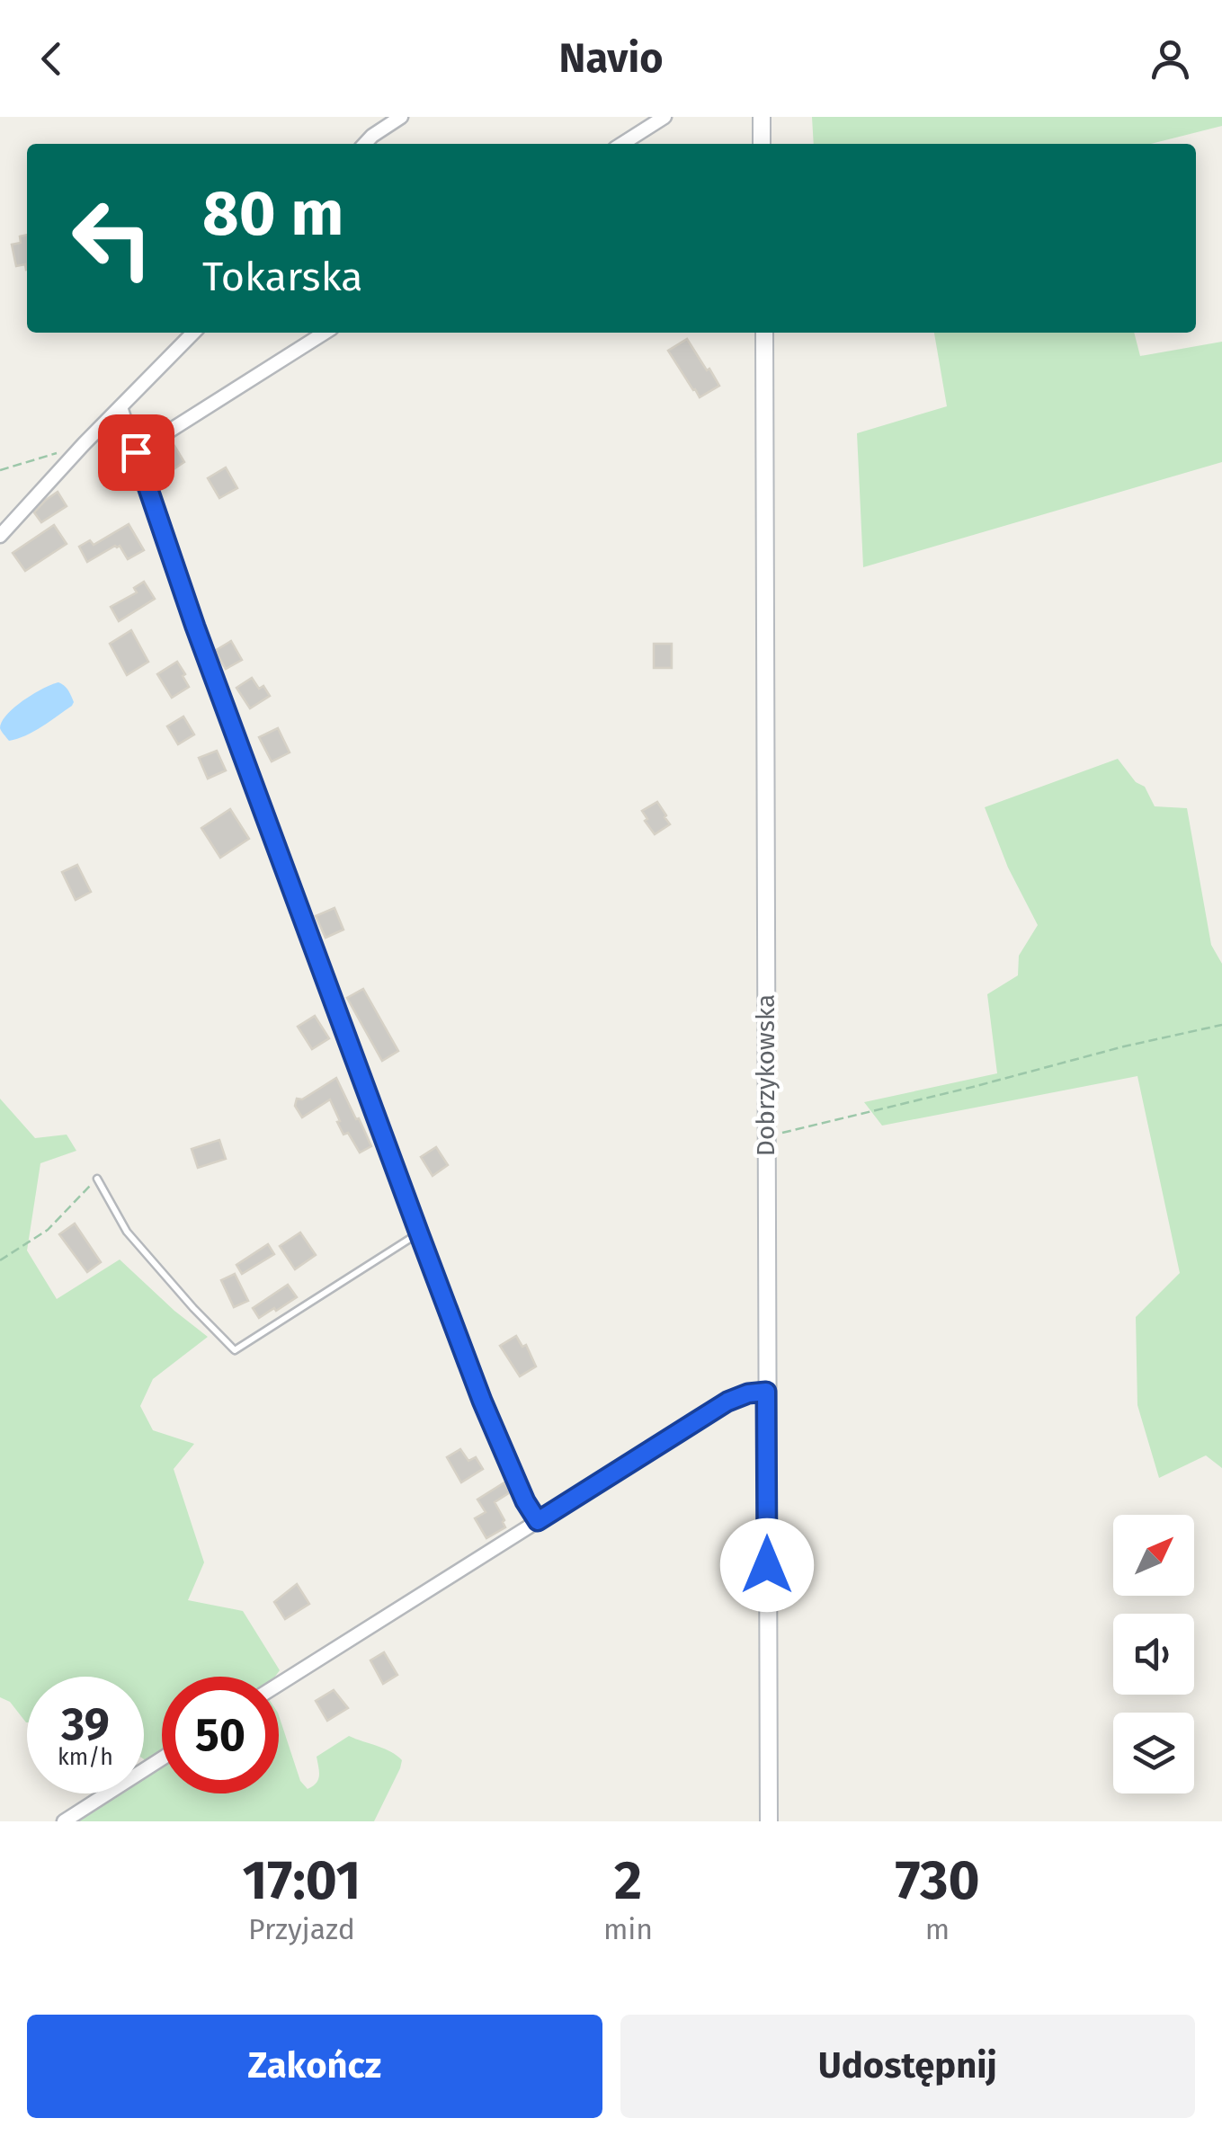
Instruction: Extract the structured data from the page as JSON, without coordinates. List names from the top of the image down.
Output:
{
  "streets": {
    "main road": ["Dobrzykowska"]
  },
  "north": "top right",
  "page": {
    "header": "Navio",
    "turn": ["80 m", "Tokarska"],
    "speed": "39 km/h",
    "limit": "50",
    "eta": [
      "17:01",
      "Przyjazd",
      "2",
      "min",
      "730",
      "m"
    ],
    "buttons": ["Zakończ", "Udostępnij"]
  }
}
